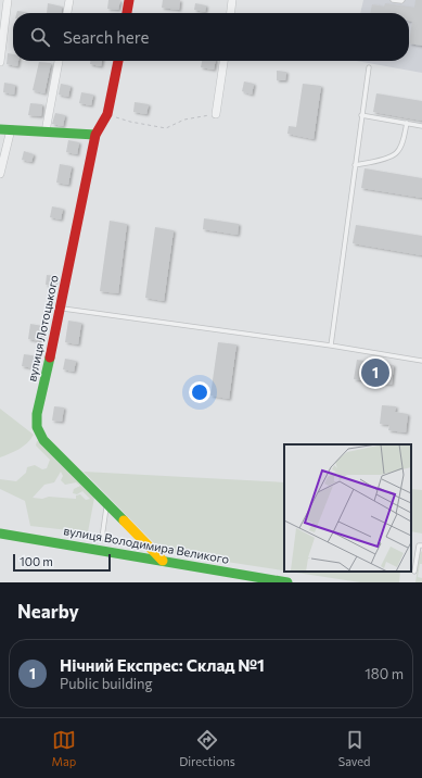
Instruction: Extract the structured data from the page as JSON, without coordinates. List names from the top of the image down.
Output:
{
  "streets": {
    "street": ["вулиця Лотоцького", "вулиця Володимира Великого"]
  },
  "crossings": [
    ["вулиця Лотоцького", "вулиця Володимира Великого"]
  ],
  "scale_bar": "100 m",
  "page": {
    "search": "Search here",
    "pins": "1",
    "scale": "100 m",
    "heading": "Nearby",
    "list": [
      {
        "mark": "1",
        "name": "Нічний Експрес: Склад №1",
        "note": "Public building",
        "value": "180 m"
      }
    ],
    "nav": ["Map", "Directions", "Saved"]
  }
}
